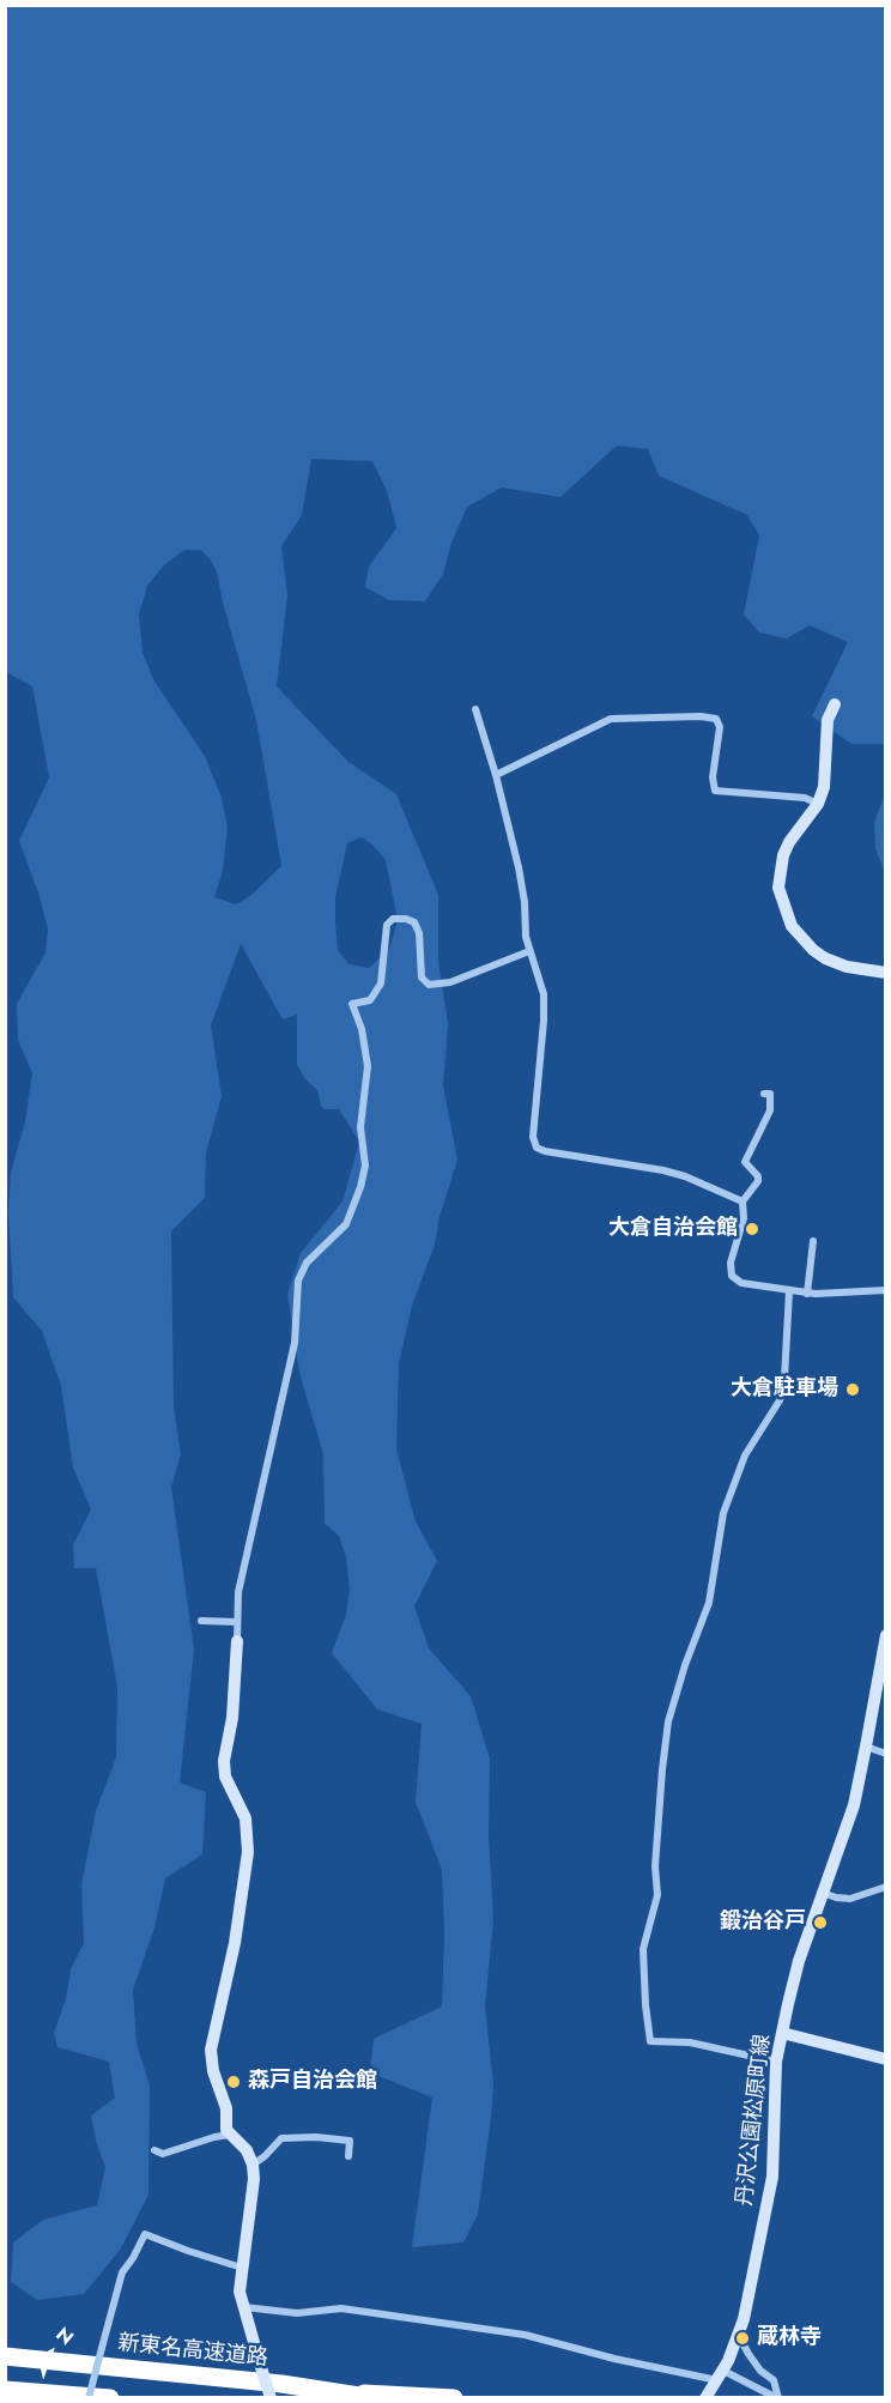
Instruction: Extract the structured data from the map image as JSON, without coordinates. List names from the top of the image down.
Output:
{
  "streets": {
    "highway": ["新東名高速道路"],
    "main road": ["丹沢公園松原町線"]
  },
  "places": [
    "大倉自治会館",
    "大倉駐車場",
    "鍛治谷戸",
    "森戸自治会館",
    "蔵林寺"
  ],
  "north": "top right"
}
